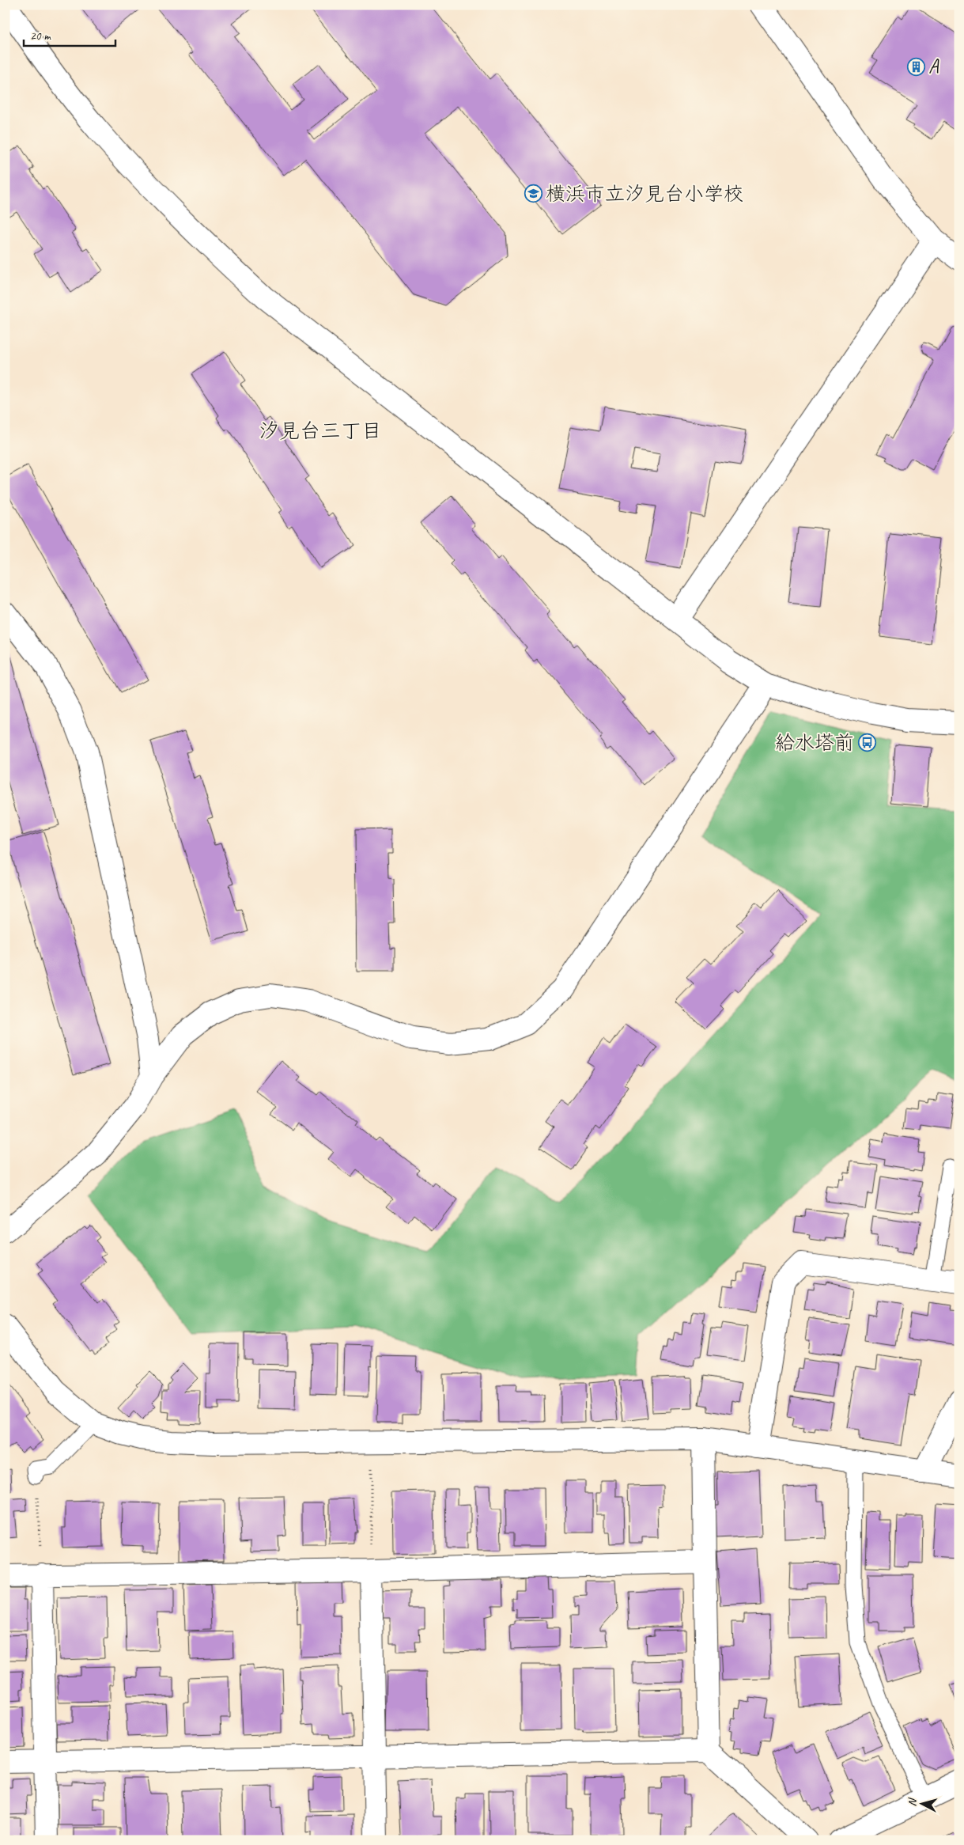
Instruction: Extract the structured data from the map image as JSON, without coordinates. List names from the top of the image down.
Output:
{
  "districts": ["汐見台三丁目"],
  "places": {
    "building": ["A"],
    "school or university": ["横浜市立汐見台小学校"],
    "bus stop": ["給水塔前"]
  },
  "scale_bar": "20 m",
  "north": "left"
}
